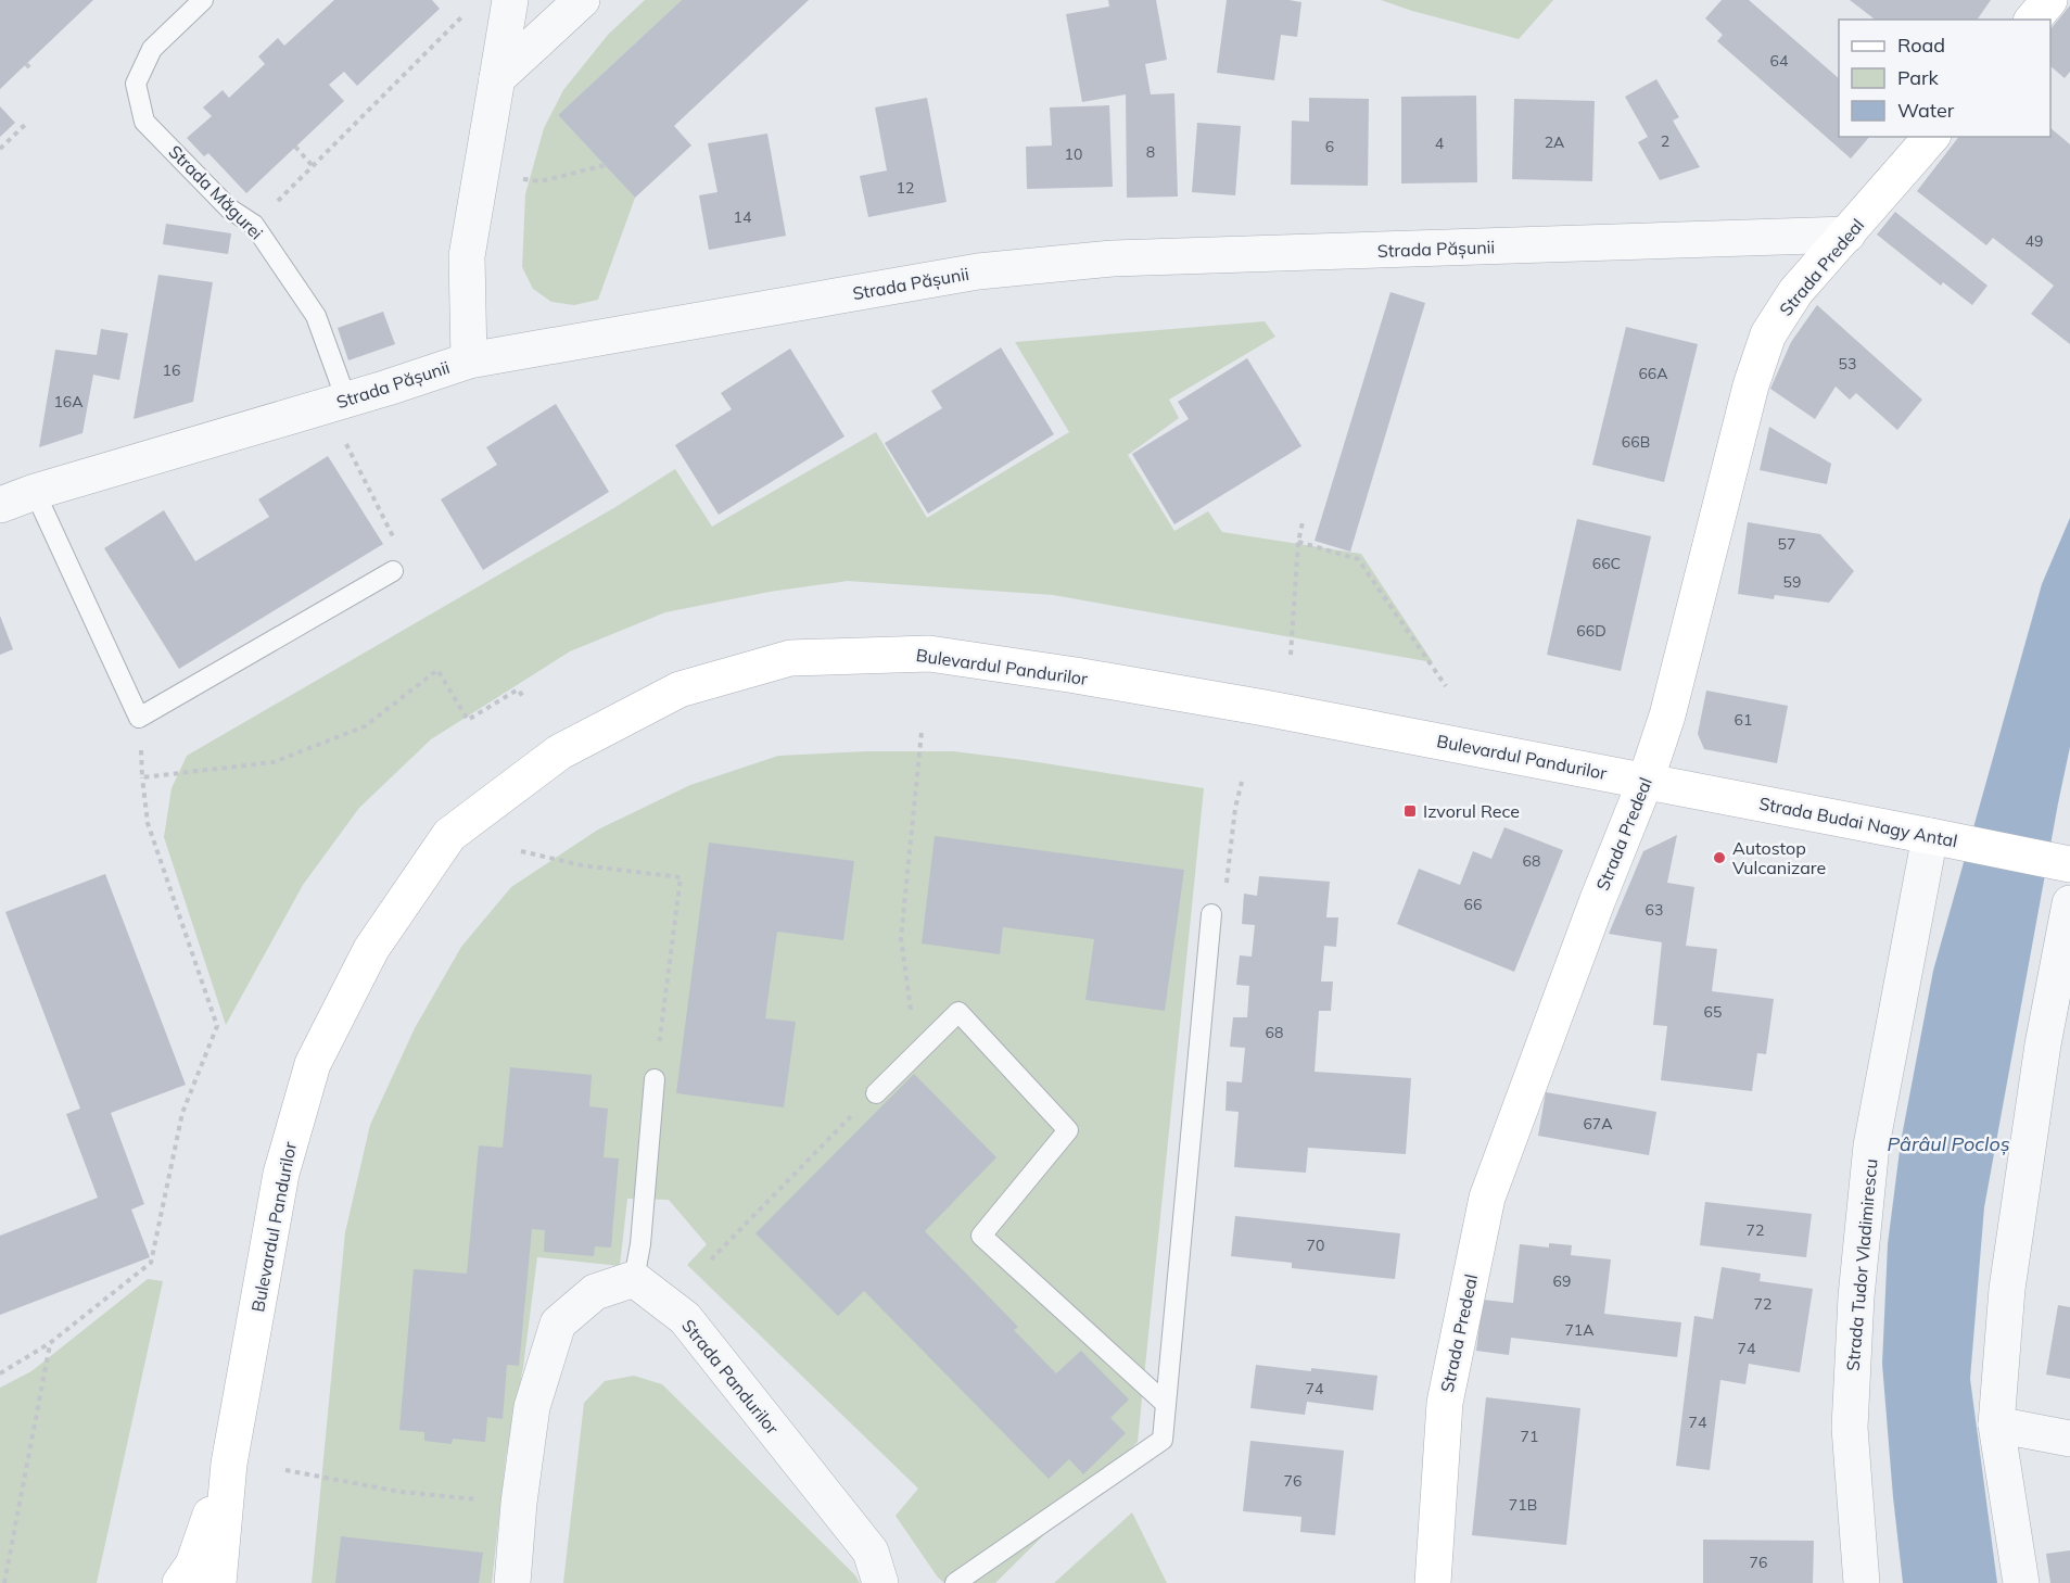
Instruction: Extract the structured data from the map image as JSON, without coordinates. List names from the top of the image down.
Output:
{
  "streets": {
    "main road": ["Strada Predeal", "Bulevardul Pandurilor", "Strada Budai Nagy Antal"],
    "street": ["Strada Pășunii", "Strada Tudor Vladimirescu", "Strada Pandurilor"],
    "lane": ["Strada Măgurei"]
  },
  "crossings": [
    ["Strada Măgurei", "Strada Pășunii"],
    ["Strada Pășunii", "Strada Predeal"],
    ["Strada Predeal", "Bulevardul Pandurilor"],
    ["Strada Predeal", "Strada Budai Nagy Antal"],
    ["Bulevardul Pandurilor", "Strada Budai Nagy Antal"],
    ["Strada Budai Nagy Antal", "Strada Tudor Vladimirescu"]
  ],
  "water": ["Pârâul Pocloș"],
  "places": {
    "transit": ["Izvorul Rece"],
    "other": ["Autostop Vulcanizare"]
  },
  "house_numbers": [
    "64",
    "2",
    "2A",
    "4",
    "6",
    "8",
    "10",
    "12",
    "14",
    "49",
    "53",
    "16",
    "66A",
    "16A",
    "66B",
    "57",
    "66C",
    "59",
    "66D",
    "61",
    "68",
    "66",
    "63",
    "65",
    "68",
    "67A",
    "72",
    "70",
    "69",
    "72",
    "71A",
    "74",
    "74",
    "74",
    "71",
    "76",
    "71B",
    "76"
  ],
  "legend": ["Road", "Park", "Water"]
}
